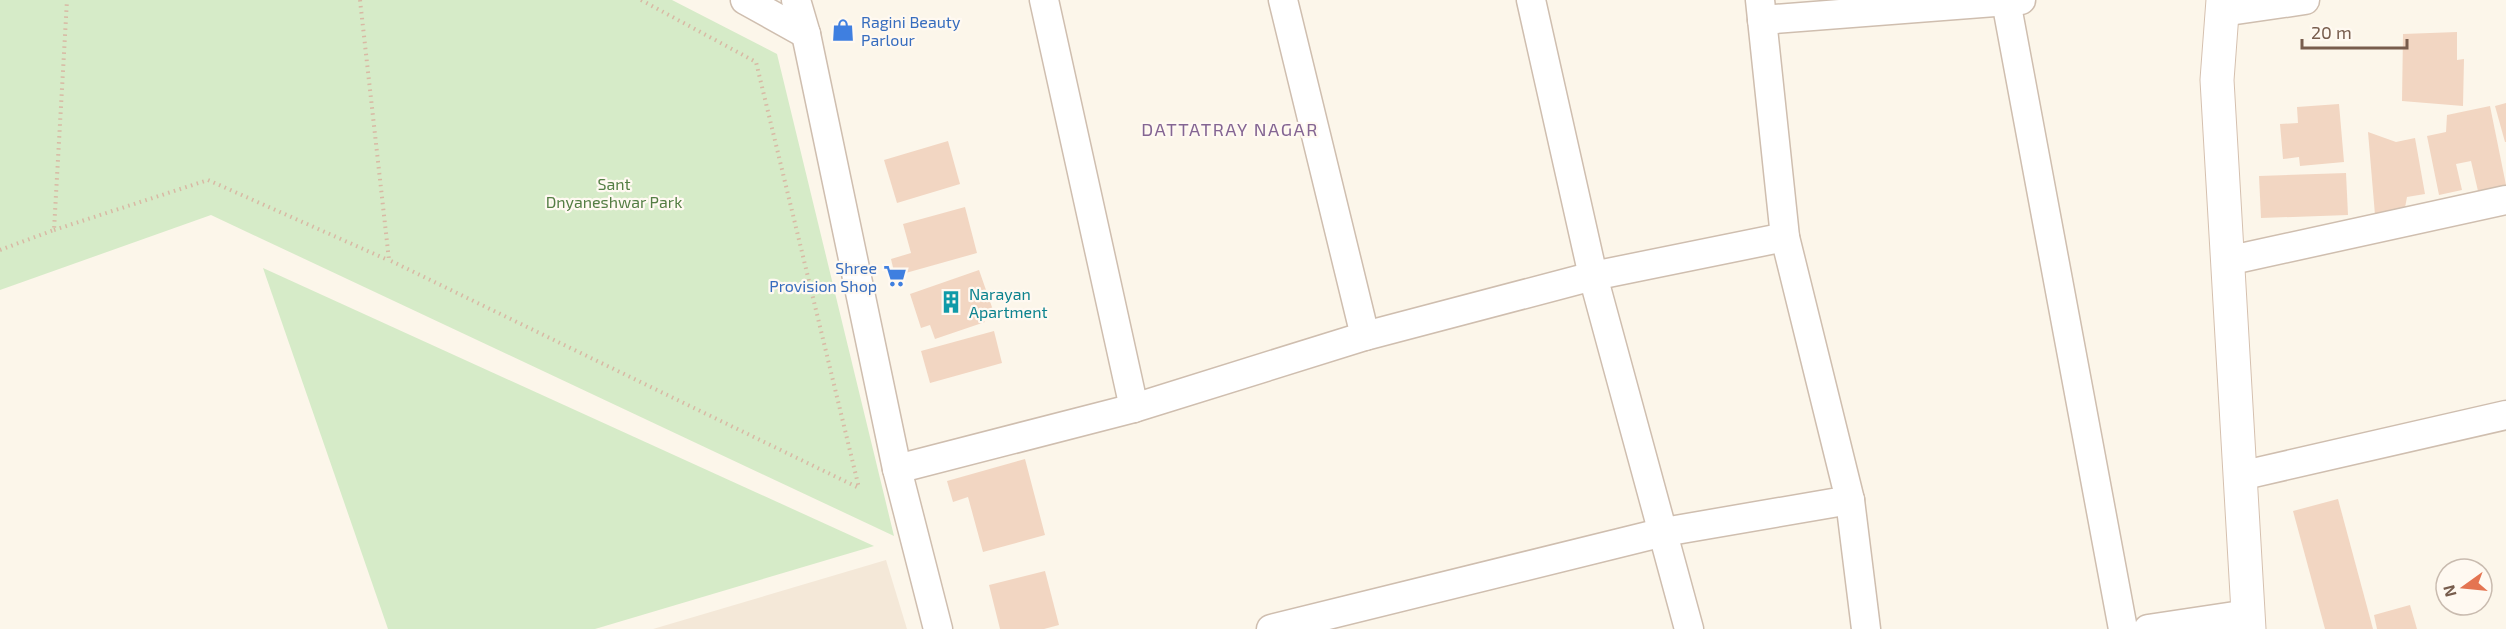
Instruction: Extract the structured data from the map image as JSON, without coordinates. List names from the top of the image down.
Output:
{
  "districts": ["DATTATRAY NAGAR"],
  "parks": ["Sant Dnyaneshwar Park"],
  "places": {
    "shop": ["Ragini Beauty Parlour"],
    "supermarket": ["Shree Provision Shop"],
    "building": ["Narayan Apartment"]
  },
  "scale_bar": "20 m",
  "north": "left"
}
